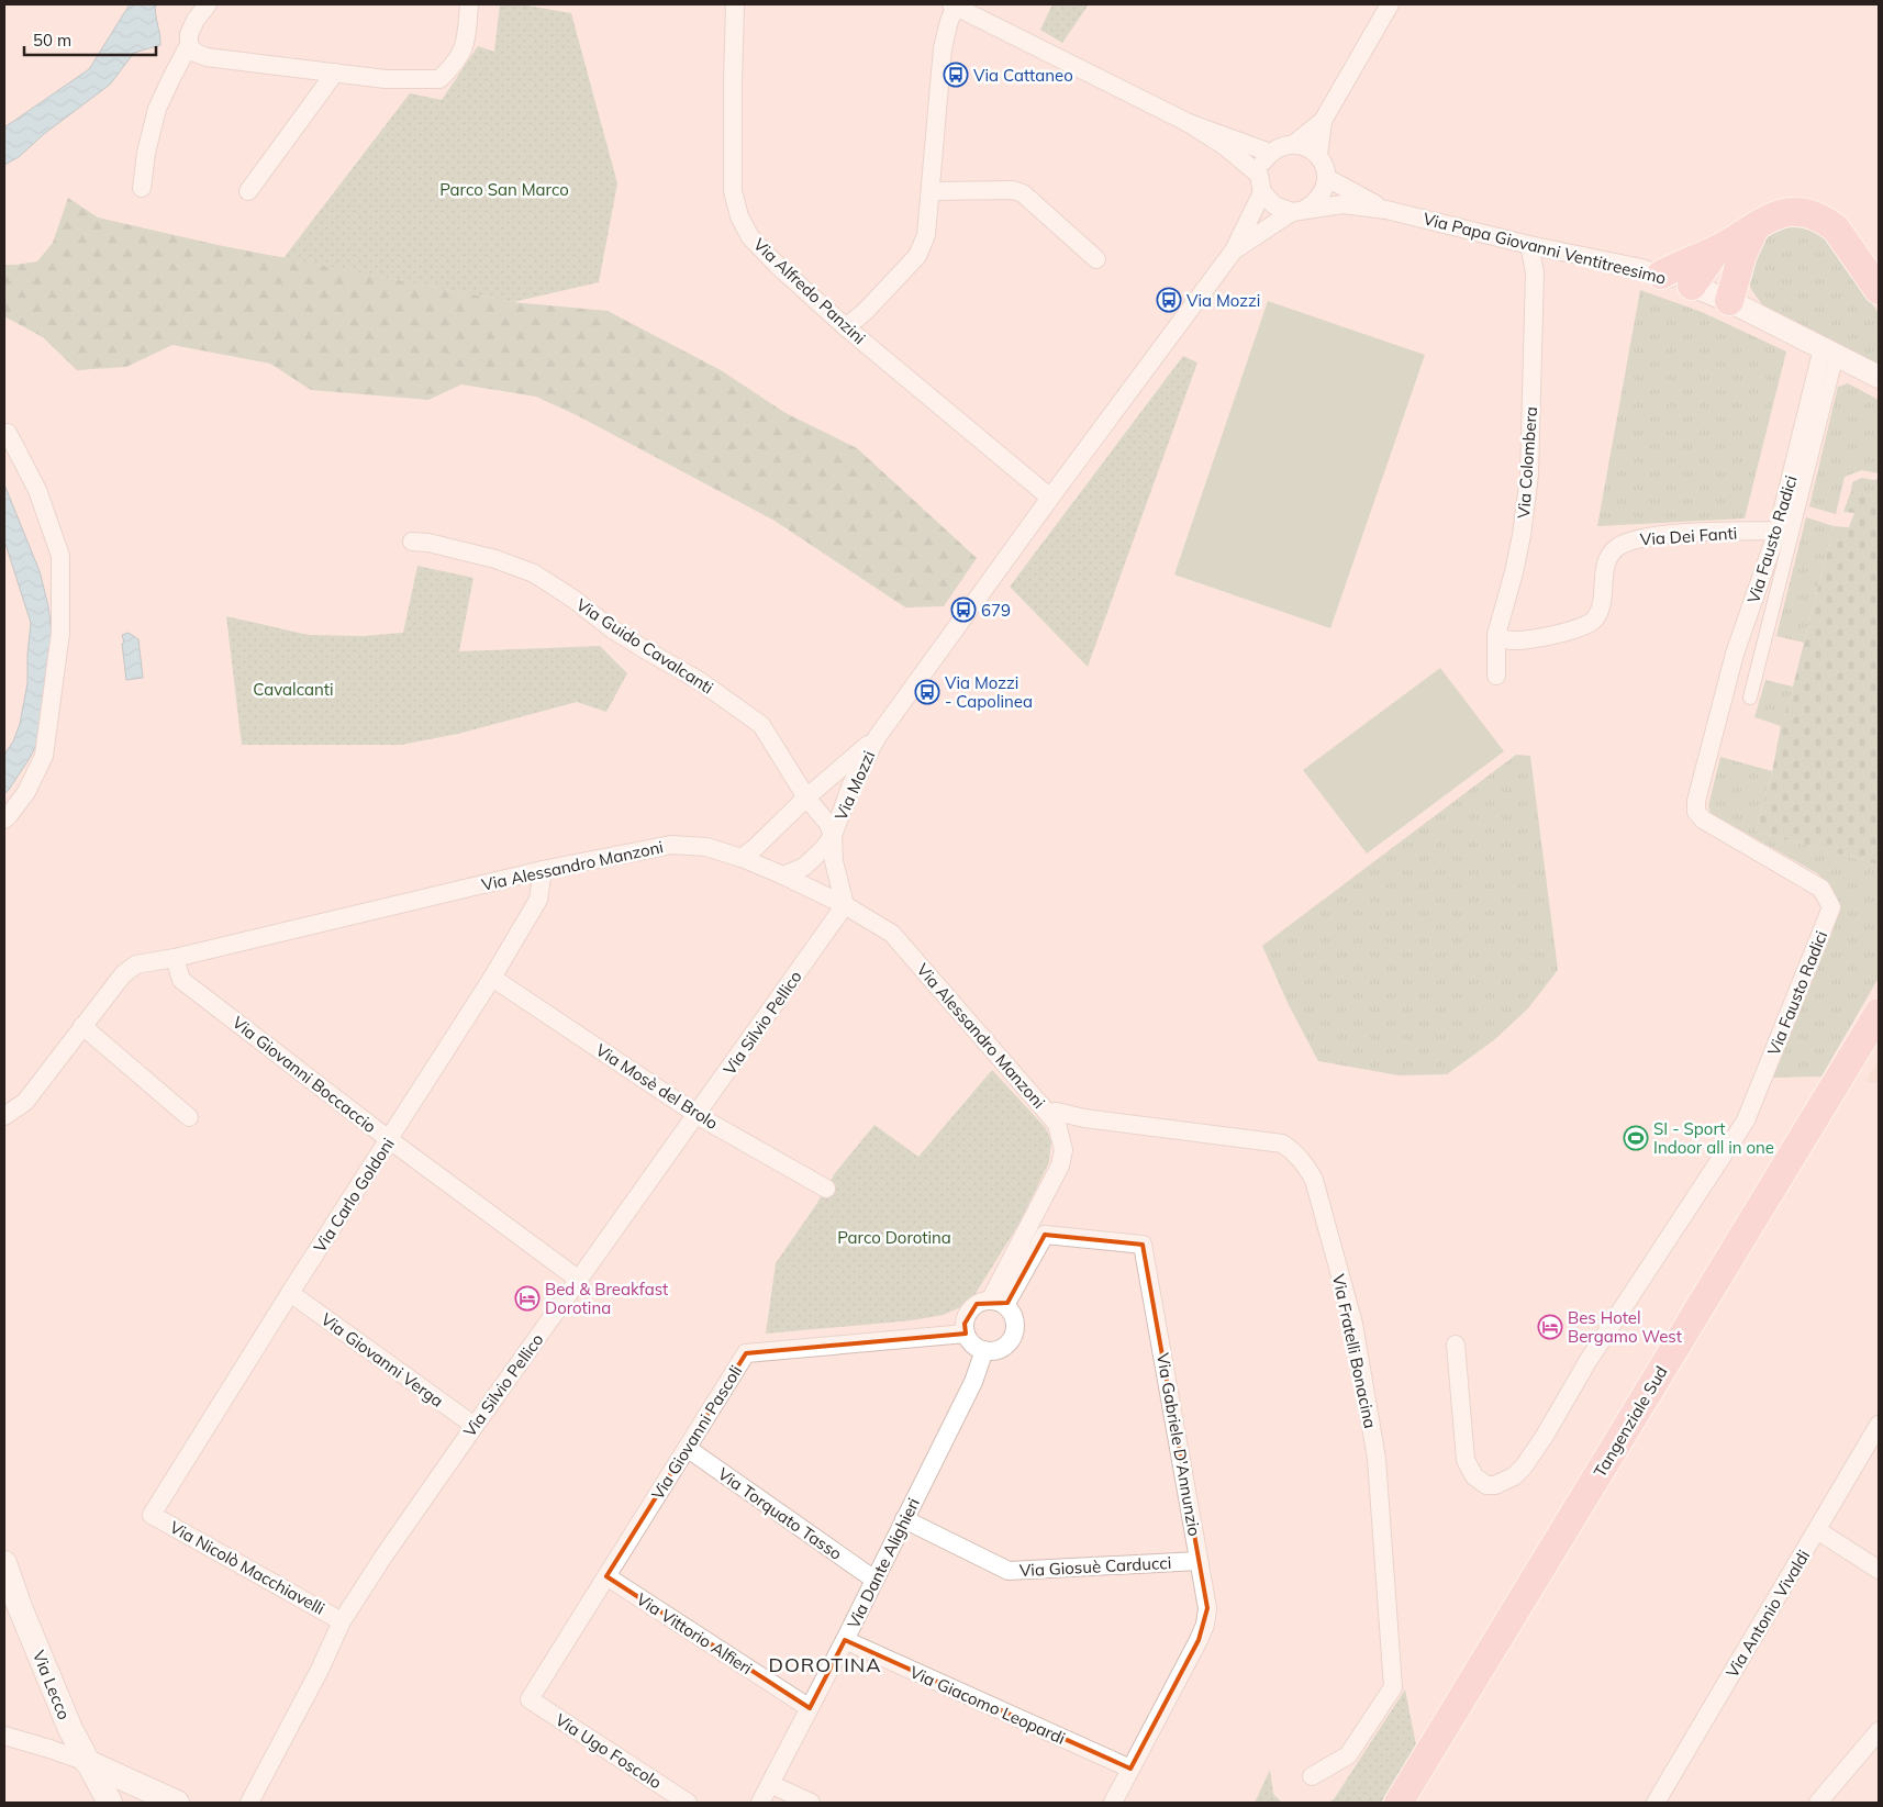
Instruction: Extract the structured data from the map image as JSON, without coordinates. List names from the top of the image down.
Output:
{
  "streets": {
    "highway": ["Tangenziale Sud"],
    "main road": ["Via Lecco"],
    "street": [
      "Via Papa Giovanni Ventitreesimo",
      "Via Alfredo Panzini",
      "Via Colombera",
      "Via Dei Fanti",
      "Via Fausto Radici",
      "Via Guido Cavalcanti",
      "Via Mozzi",
      "Via Alessandro Manzoni",
      "Via Silvio Pellico",
      "Via Giovanni Boccaccio",
      "Via Mosè del Brolo",
      "Via Carlo Goldoni",
      "Via Fratelli Bonacina",
      "Via Giovanni Verga",
      "Via Giovanni Pascoli",
      "Via Gabriele D'Annunzio",
      "Via Torquato Tasso",
      "Via Dante Alighieri",
      "Via Giosuè Carducci",
      "Via Nicolò Macchiavelli",
      "Via Antonio Vivaldi",
      "Via Vittorio Alfieri",
      "Via Giacomo Leopardi",
      "Via Ugo Foscolo"
    ]
  },
  "crossings": [
    ["Via Papa Giovanni Ventitreesimo", "Via Colombera"],
    ["Via Papa Giovanni Ventitreesimo", "Via Fausto Radici"],
    ["Via Alfredo Panzini", "Via Mozzi"],
    ["Via Colombera", "Via Dei Fanti"],
    ["Via Dei Fanti", "Via Fausto Radici"],
    ["Via Guido Cavalcanti", "Via Mozzi"],
    ["Via Mozzi", "Via Alessandro Manzoni"],
    ["Via Mozzi", "Via Silvio Pellico"],
    ["Via Alessandro Manzoni", "Via Silvio Pellico"],
    ["Via Alessandro Manzoni", "Via Giovanni Boccaccio"],
    ["Via Alessandro Manzoni", "Via Carlo Goldoni"],
    ["Via Alessandro Manzoni", "Via Fratelli Bonacina"],
    ["Via Alessandro Manzoni", "Via Giovanni Pascoli"],
    ["Via Alessandro Manzoni", "Via Gabriele D'Annunzio"],
    ["Via Alessandro Manzoni", "Via Dante Alighieri"],
    ["Via Silvio Pellico", "Via Giovanni Boccaccio"],
    ["Via Silvio Pellico", "Via Mosè del Brolo"],
    ["Via Silvio Pellico", "Via Giovanni Verga"],
    ["Via Silvio Pellico", "Via Nicolò Macchiavelli"],
    ["Via Giovanni Boccaccio", "Via Carlo Goldoni"],
    ["Via Mosè del Brolo", "Via Carlo Goldoni"],
    ["Via Carlo Goldoni", "Via Giovanni Verga"],
    ["Via Carlo Goldoni", "Via Nicolò Macchiavelli"],
    ["Via Giovanni Pascoli", "Via Gabriele D'Annunzio"],
    ["Via Giovanni Pascoli", "Via Torquato Tasso"],
    ["Via Giovanni Pascoli", "Via Dante Alighieri"],
    ["Via Giovanni Pascoli", "Via Vittorio Alfieri"],
    ["Via Giovanni Pascoli", "Via Ugo Foscolo"],
    ["Via Gabriele D'Annunzio", "Via Dante Alighieri"],
    ["Via Gabriele D'Annunzio", "Via Giosuè Carducci"],
    ["Via Gabriele D'Annunzio", "Via Giacomo Leopardi"],
    ["Via Torquato Tasso", "Via Dante Alighieri"],
    ["Via Dante Alighieri", "Via Giosuè Carducci"],
    ["Via Dante Alighieri", "Via Vittorio Alfieri"],
    ["Via Dante Alighieri", "Via Giacomo Leopardi"]
  ],
  "districts": ["DOROTINA"],
  "parks": ["Parco San Marco", "Cavalcanti", "Parco Dorotina"],
  "places": {
    "bus stop": [
      "Via Cattaneo",
      "Via Mozzi",
      "679",
      "Via Mozzi - Capolinea"
    ],
    "sports": ["SI - Sport Indoor all in one"],
    "hotel": ["Bed & Breakfast Dorotina", "Bes Hotel Bergamo West"]
  },
  "scale_bar": "50 m"
}
